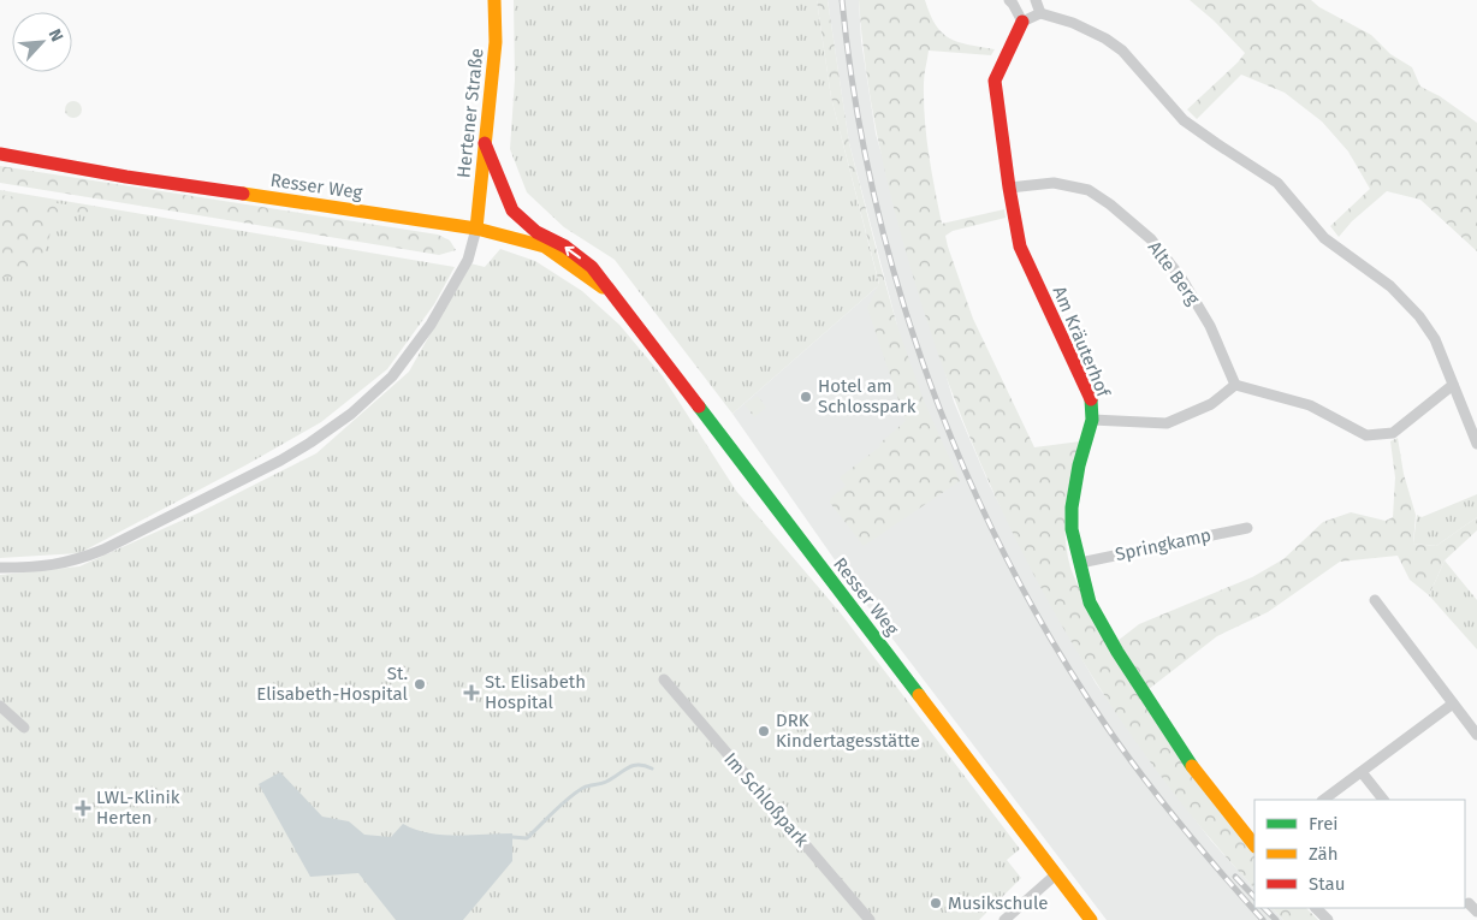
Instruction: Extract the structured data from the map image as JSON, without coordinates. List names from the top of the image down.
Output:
{
  "streets": {
    "main road": ["Hertener Straße", "Resser Weg", "Am Kräuterhof"],
    "street": ["Alte Berg", "Springkamp", "Im Schloßpark"]
  },
  "crossings": [
    ["Hertener Straße", "Resser Weg"],
    ["Alte Berg", "Am Kräuterhof"],
    ["Am Kräuterhof", "Springkamp"]
  ],
  "places": {
    "other": [
      "Hotel am Schlosspark",
      "St. Elisabeth-Hospital",
      "DRK Kindertagesstätte",
      "Musikschule"
    ],
    "health": ["St. Elisabeth Hospital", "LWL-Klinik Herten"]
  },
  "legend": ["Frei", "Zäh", "Stau"],
  "north": "top right"
}
